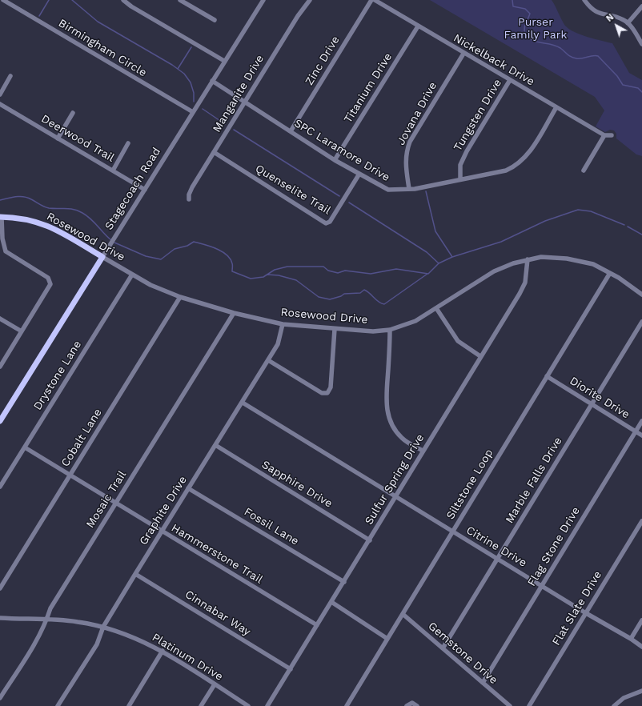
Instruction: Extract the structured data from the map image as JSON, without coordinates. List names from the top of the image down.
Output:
{
  "streets": {
    "main road": ["Stagecoach Road", "Rosewood Drive"],
    "street": [
      "Birmingham Circle",
      "Nickelback Drive",
      "Zinc Drive",
      "Titanium Drive",
      "Manganite Drive",
      "Jovana Drive",
      "Tungsten Drive",
      "Deerwood Trail",
      "SPC Laramore Drive",
      "Quenselite Trail",
      "Drystone Lane",
      "Diorite Drive",
      "Cobalt Lane",
      "Sulfur Spring Drive",
      "Marble Falls Drive",
      "Sapphire Drive",
      "Siltstone Loop",
      "Mosaic Trail",
      "Graphite Drive",
      "Fossil Lane",
      "Citrine Drive",
      "Flag Stone Drive",
      "Hammerstone Trail",
      "Flat Slate Drive",
      "Cinnabar Way",
      "Gemstone Drive",
      "Platinum Drive"
    ]
  },
  "crossings": [
    ["Birmingham Circle", "Stagecoach Road"],
    ["Nickelback Drive", "Titanium Drive"],
    ["Nickelback Drive", "Jovana Drive"],
    ["Nickelback Drive", "Tungsten Drive"],
    ["Nickelback Drive", "SPC Laramore Drive"],
    ["Zinc Drive", "SPC Laramore Drive"],
    ["Titanium Drive", "SPC Laramore Drive"],
    ["Manganite Drive", "SPC Laramore Drive"],
    ["Manganite Drive", "Quenselite Trail"],
    ["Jovana Drive", "SPC Laramore Drive"],
    ["Tungsten Drive", "SPC Laramore Drive"],
    ["Deerwood Trail", "Stagecoach Road"],
    ["SPC Laramore Drive", "Stagecoach Road"],
    ["SPC Laramore Drive", "Quenselite Trail"],
    ["Stagecoach Road", "Rosewood Drive"],
    ["Rosewood Drive", "Drystone Lane"],
    ["Rosewood Drive", "Cobalt Lane"],
    ["Rosewood Drive", "Sulfur Spring Drive"],
    ["Rosewood Drive", "Siltstone Loop"],
    ["Rosewood Drive", "Mosaic Trail"],
    ["Rosewood Drive", "Graphite Drive"],
    ["Drystone Lane", "Hammerstone Trail"],
    ["Diorite Drive", "Marble Falls Drive"],
    ["Diorite Drive", "Siltstone Loop"],
    ["Diorite Drive", "Flag Stone Drive"],
    ["Cobalt Lane", "Hammerstone Trail"],
    ["Sulfur Spring Drive", "Sapphire Drive"],
    ["Sulfur Spring Drive", "Fossil Lane"],
    ["Sulfur Spring Drive", "Citrine Drive"],
    ["Sulfur Spring Drive", "Hammerstone Trail"],
    ["Sulfur Spring Drive", "Cinnabar Way"],
    ["Marble Falls Drive", "Citrine Drive"],
    ["Marble Falls Drive", "Gemstone Drive"],
    ["Sapphire Drive", "Graphite Drive"],
    ["Siltstone Loop", "Citrine Drive"],
    ["Siltstone Loop", "Gemstone Drive"],
    ["Mosaic Trail", "Hammerstone Trail"],
    ["Mosaic Trail", "Platinum Drive"],
    ["Graphite Drive", "Fossil Lane"],
    ["Graphite Drive", "Citrine Drive"],
    ["Graphite Drive", "Hammerstone Trail"],
    ["Graphite Drive", "Cinnabar Way"],
    ["Graphite Drive", "Platinum Drive"],
    ["Citrine Drive", "Flag Stone Drive"],
    ["Citrine Drive", "Flat Slate Drive"],
    ["Flag Stone Drive", "Gemstone Drive"]
  ],
  "parks": ["Purser Family Park"],
  "north": "top left"
}
